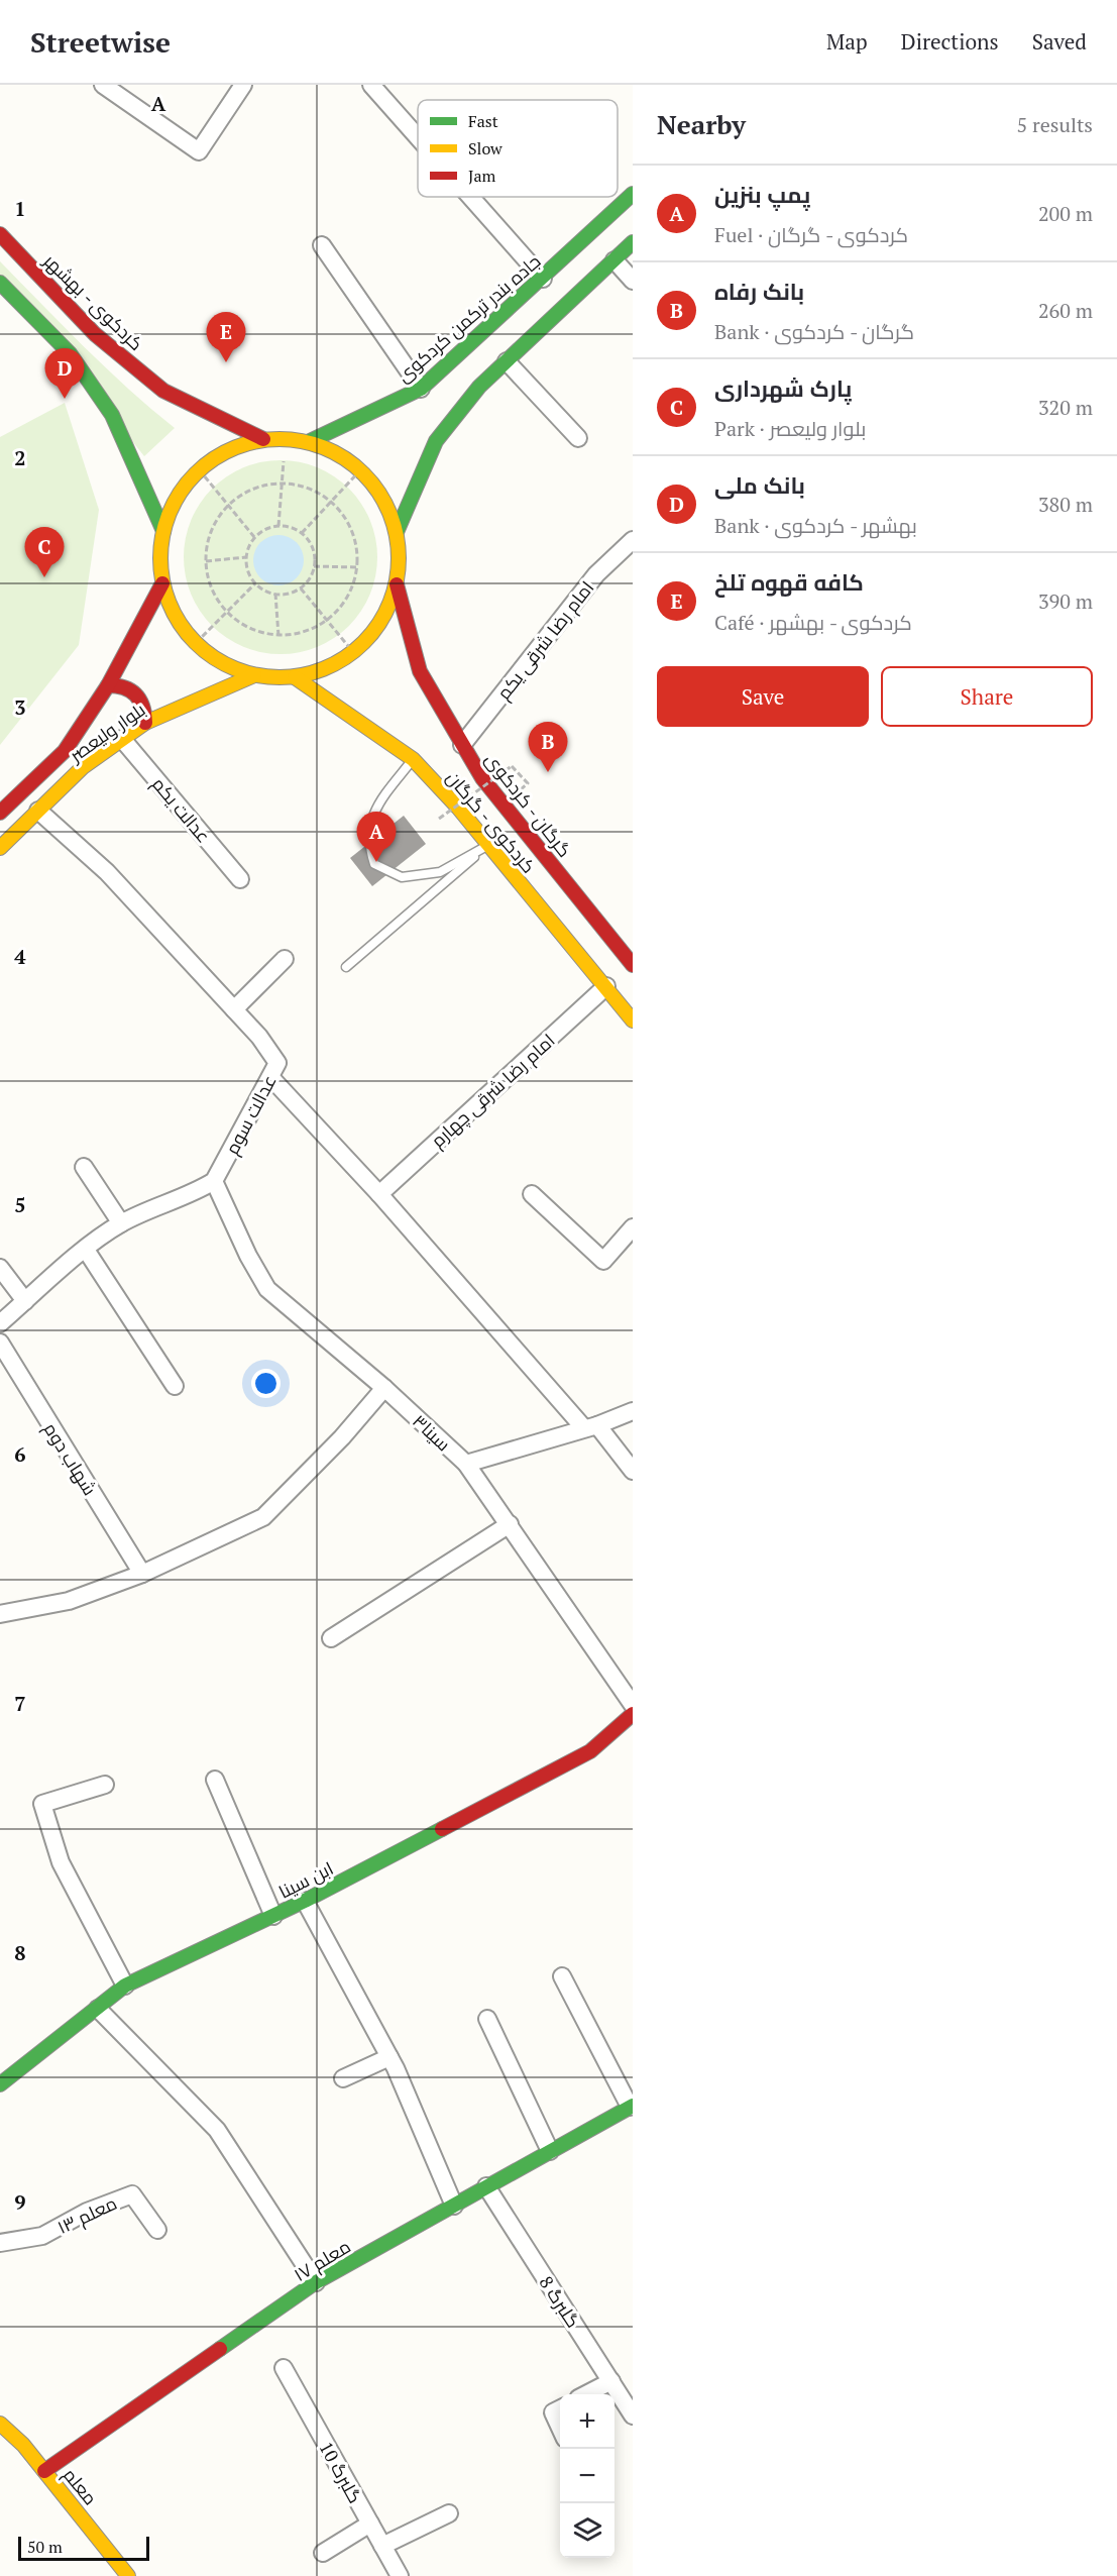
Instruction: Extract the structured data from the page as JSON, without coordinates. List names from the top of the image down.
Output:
{
  "streets": {
    "main road": [
      "کردکوی - بهشهر",
      "جاده بندر ترکمن کردکوی",
      "بلوار ولیعصر",
      "گرگان - کردکوی",
      "کردکوی - گرگان",
      "ابن سینا",
      "معلم ۱۷",
      "معلم"
    ],
    "street": [
      "امام رضا شرقی یکم",
      "عدالت یکم",
      "امام رضا شرقی چهارم",
      "عدالت سوم",
      "سینا۳",
      "شهاب دوم",
      "معلم ۱۳",
      "گلبرگ 8",
      "گلبرگ 10"
    ]
  },
  "crossings": [
    ["امام رضا شرقی یکم", "گرگان - کردکوی"],
    ["بلوار ولیعصر", "عدالت یکم"],
    ["بلوار ولیعصر", "عدالت سوم"],
    ["کردکوی - گرگان", "امام رضا شرقی چهارم"],
    ["عدالت سوم", "سینا۳"],
    ["معلم ۱۷", "گلبرگ 8"],
    ["معلم ۱۷", "معلم"]
  ],
  "legend": ["Fast", "Slow", "Jam"],
  "scale_bar": "50 m",
  "page": {
    "header": "Streetwise",
    "nav": ["Map", "Directions", "Saved"],
    "heading": ["Nearby", "5 results"],
    "list": [
      {
        "mark": "A",
        "name": "پمپ بنزین",
        "note": "Fuel · کردکوی - گرگان",
        "value": "200 m"
      },
      {
        "mark": "B",
        "name": "بانک رفاه",
        "note": "Bank · گرگان - کردکوی",
        "value": "260 m"
      },
      {
        "mark": "C",
        "name": "پارک شهرداری",
        "note": "Park · بلوار ولیعصر",
        "value": "320 m"
      },
      {
        "mark": "D",
        "name": "بانک ملی",
        "note": "Bank · بهشهر - کردکوی",
        "value": "380 m"
      },
      {
        "mark": "E",
        "name": "کافه قهوه تلخ",
        "note": "Café · کردکوی - بهشهر",
        "value": "390 m"
      }
    ],
    "pins": [
      "E",
      "D",
      "C",
      "B",
      "A"
    ],
    "buttons": ["Save", "Share"],
    "map_buttons": ["+", "−"],
    "scale": "50 m"
  },
  "grid": {
    "columns": ["A"],
    "rows": [
      "1",
      "2",
      "3",
      "4",
      "5",
      "6",
      "7",
      "8",
      "9"
    ]
  }
}
